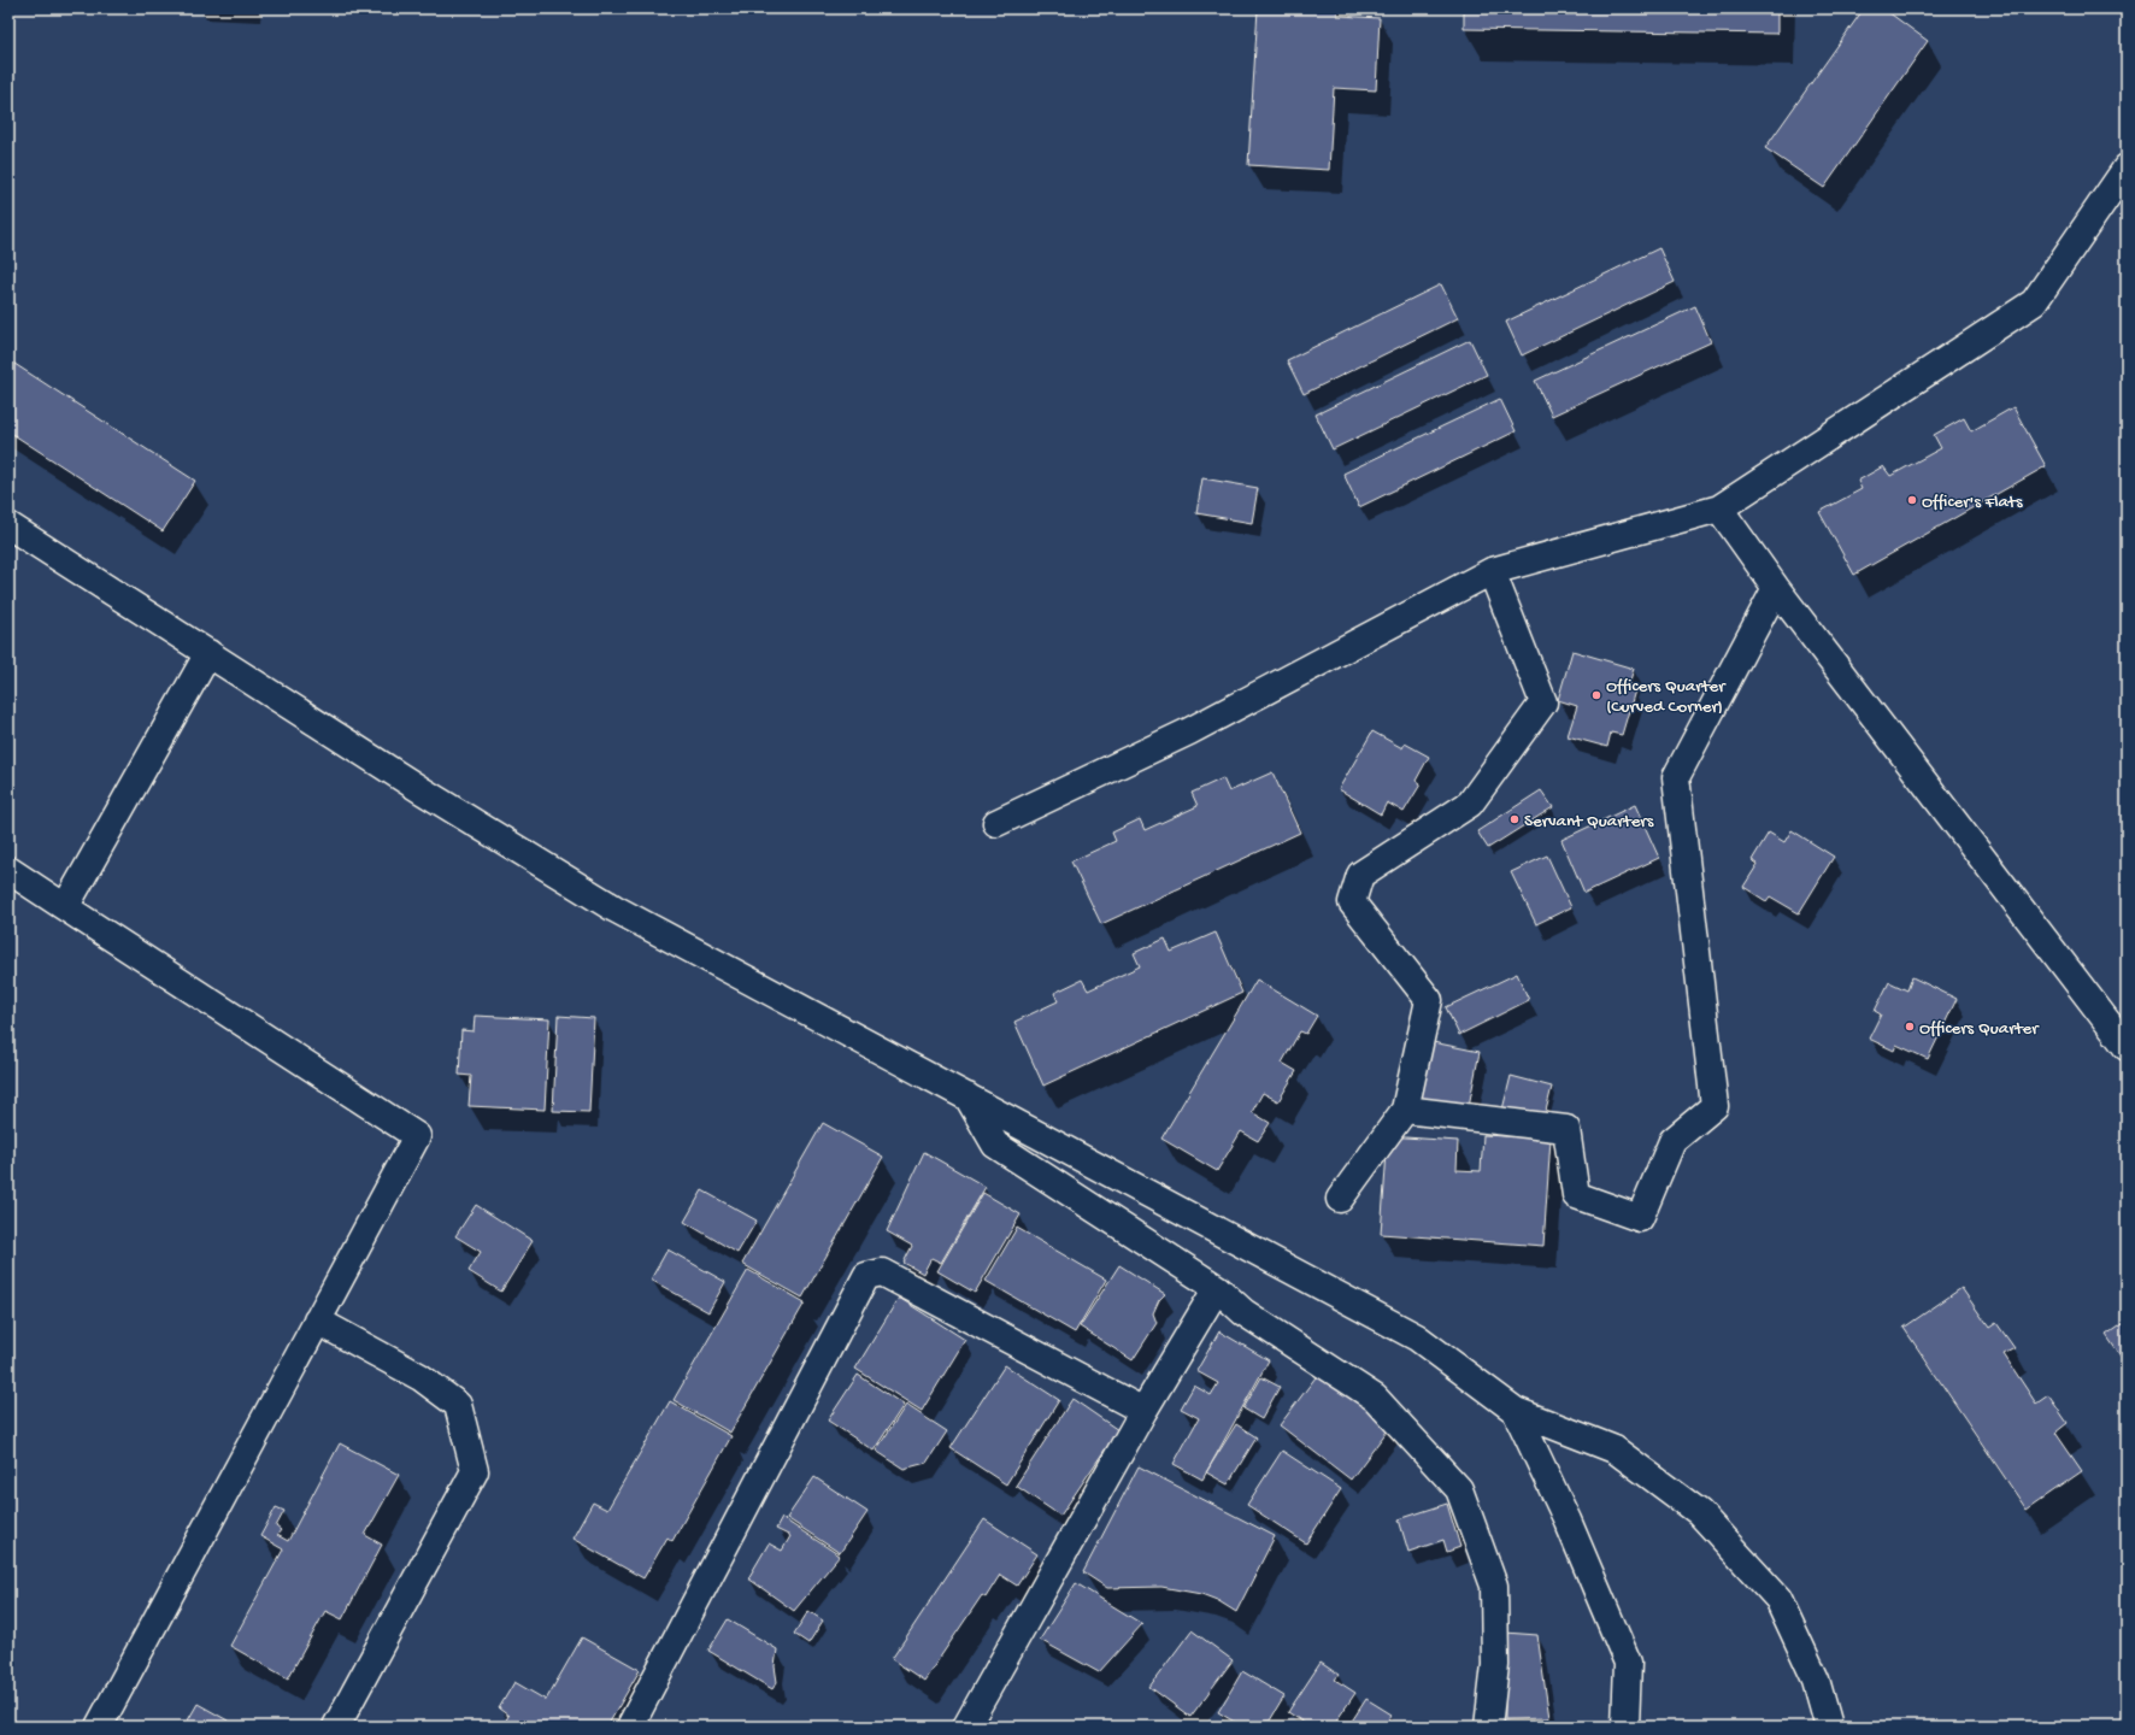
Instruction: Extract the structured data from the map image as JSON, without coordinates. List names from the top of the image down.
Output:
{
  "places": [
    "Officer's Flats",
    "Officers Quarter (Curved Corner)",
    "Servant Quarters",
    "Officers Quarter"
  ]
}
